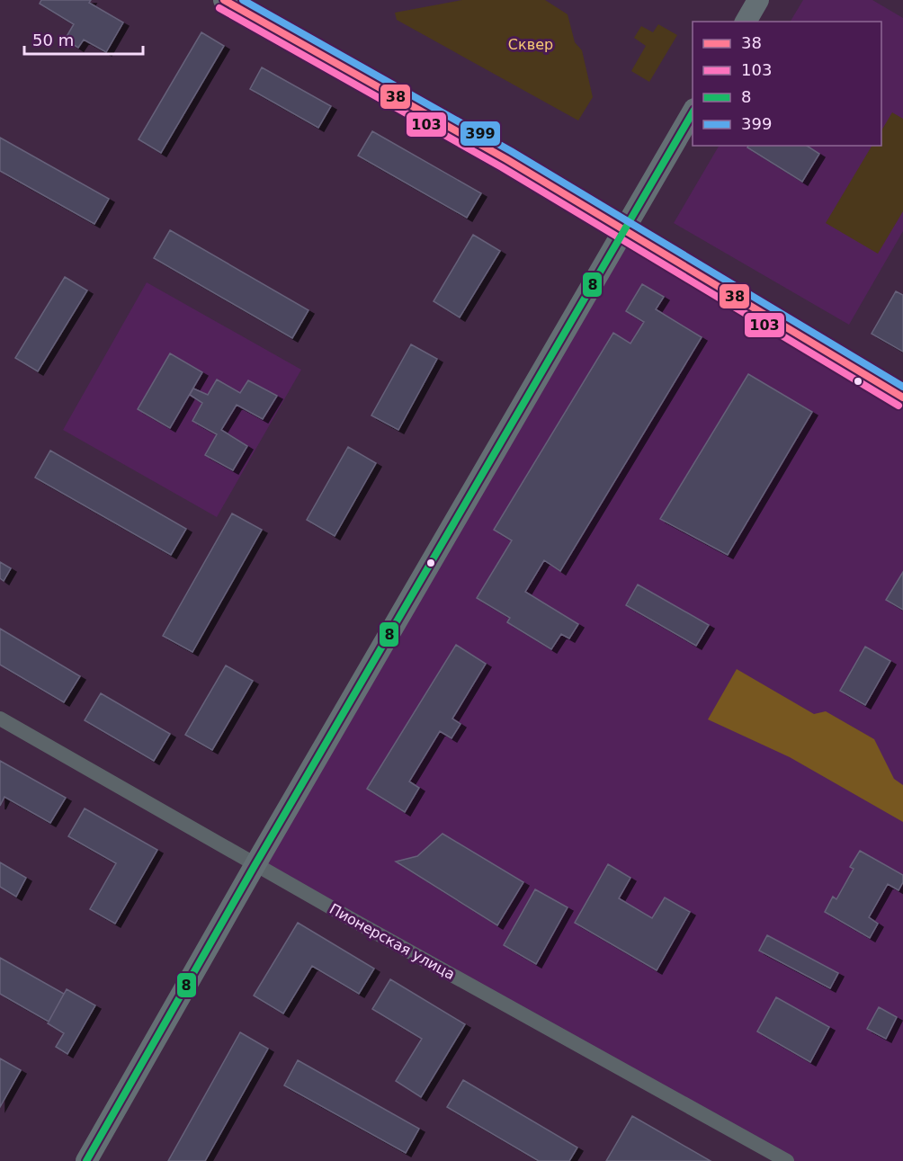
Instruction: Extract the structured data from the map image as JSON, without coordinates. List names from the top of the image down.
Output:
{
  "streets": {
    "street": ["Пионерская улица"]
  },
  "parks": ["Сквер"],
  "lines": [
    "transit line 38",
    "transit line 399",
    "transit line 103",
    "transit line 8"
  ],
  "legend": [
    "38",
    "103",
    "8",
    "399"
  ],
  "scale_bar": "50 m"
}
